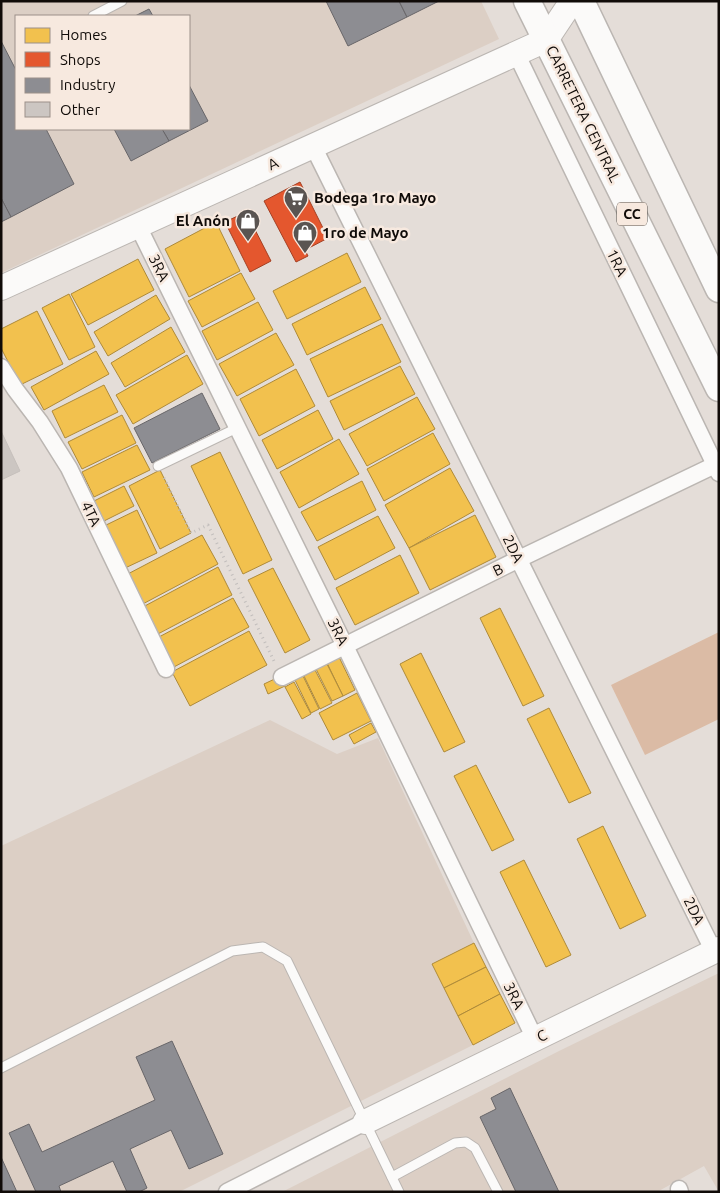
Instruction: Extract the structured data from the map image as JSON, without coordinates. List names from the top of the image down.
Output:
{
  "streets": {
    "main road": ["CARRETERA CENTRAL", "CC"],
    "street": [
      "A",
      "1RA",
      "3RA",
      "4TA",
      "2DA",
      "B",
      "C"
    ]
  },
  "crossings": [
    ["CARRETERA CENTRAL", "A"],
    ["A", "1RA"],
    ["A", "3RA"],
    ["A", "2DA"],
    ["1RA", "B"],
    ["3RA", "B"],
    ["3RA", "C"],
    ["2DA", "B"],
    ["2DA", "C"]
  ],
  "places": {
    "supermarket": ["Bodega 1ro Mayo"],
    "shop": ["El Anón", "1ro de Mayo"]
  },
  "legend": [
    "Homes",
    "Shops",
    "Industry",
    "Other"
  ]
}
